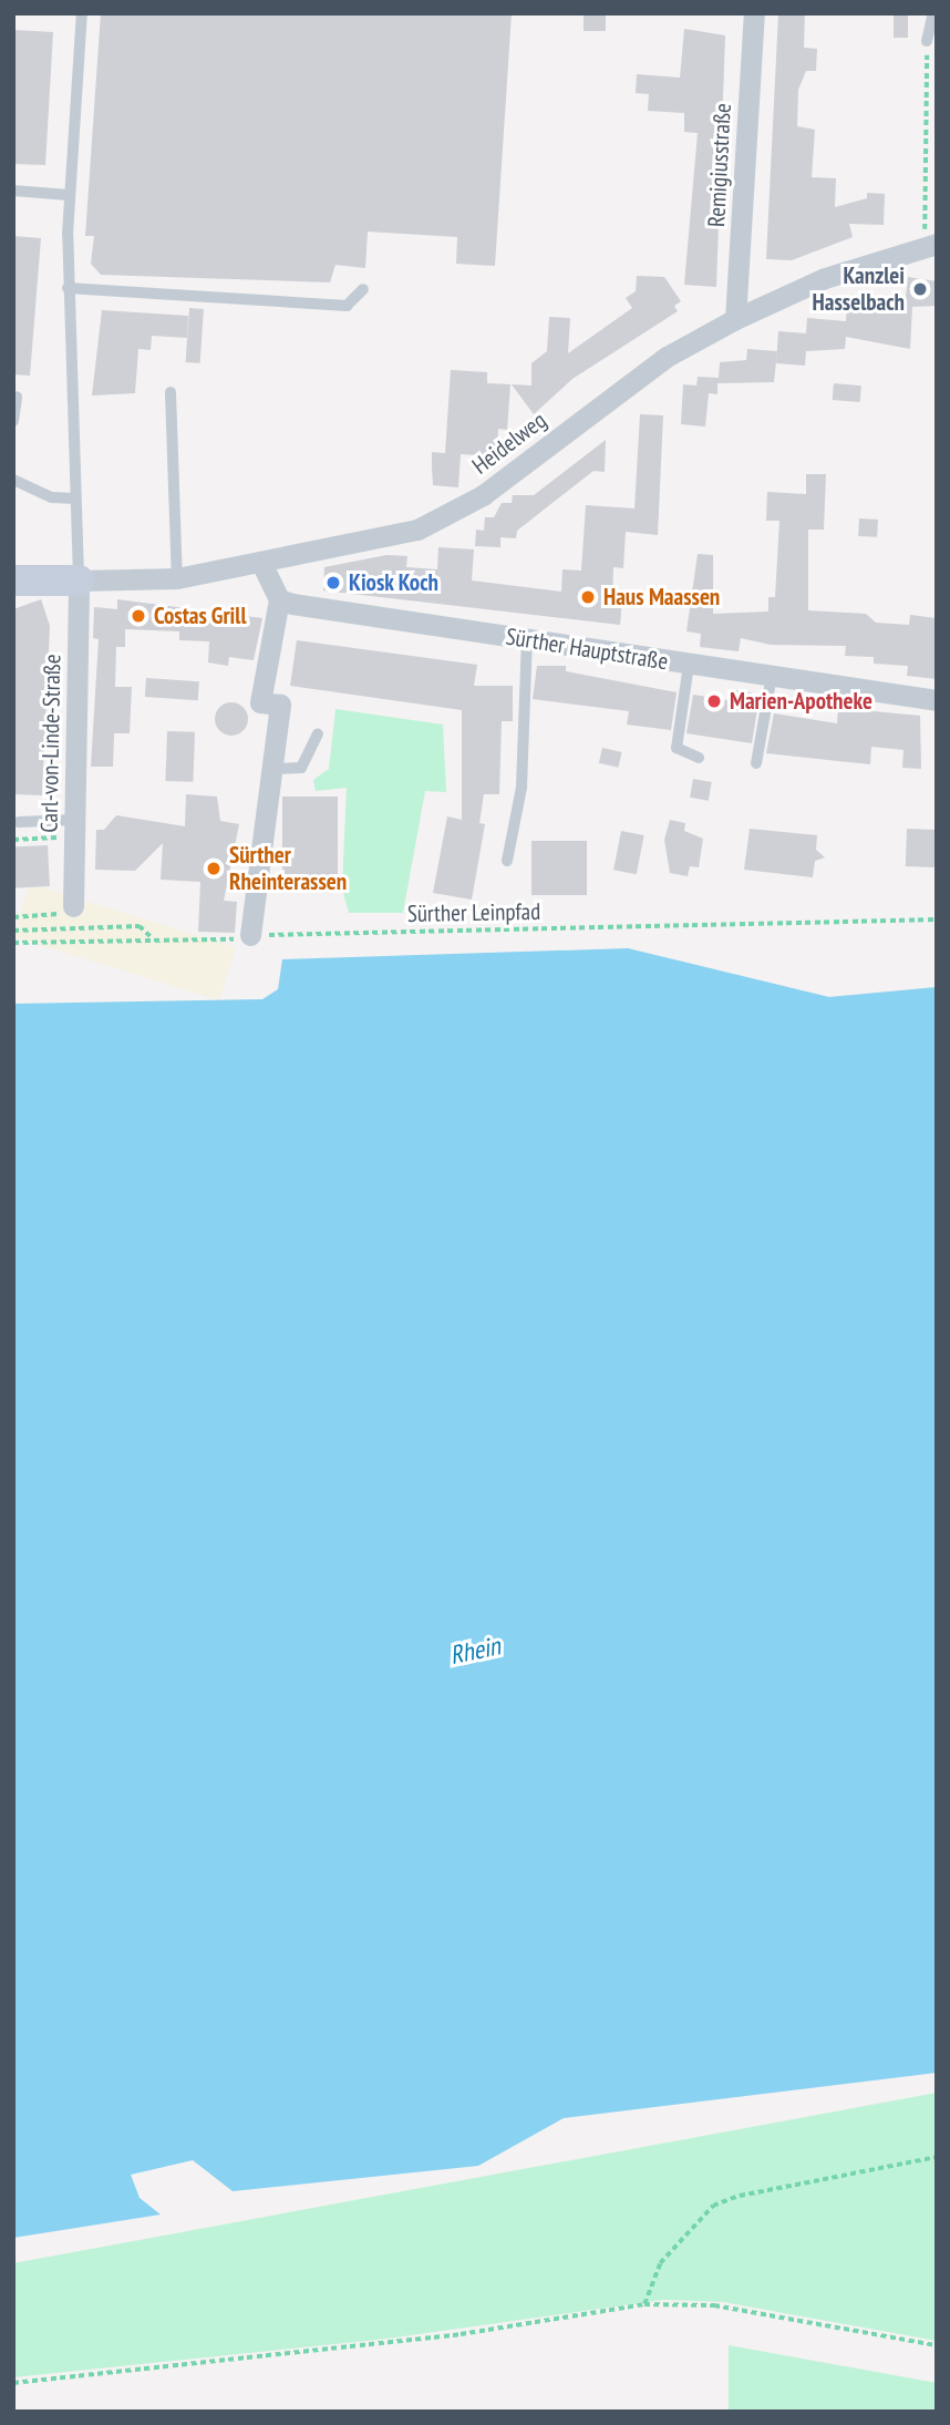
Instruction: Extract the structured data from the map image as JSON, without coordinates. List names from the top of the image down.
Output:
{
  "streets": {
    "street": [
      "Remigiusstraße",
      "Heidelweg",
      "Sürther Hauptstraße",
      "Carl-von-Linde-Straße"
    ],
    "path": ["Sürther Leinpfad"]
  },
  "crossings": [
    ["Remigiusstraße", "Heidelweg"],
    ["Heidelweg", "Carl-von-Linde-Straße"]
  ],
  "water": ["Rhein"],
  "places": [
    "Kanzlei Hasselbach",
    "Kiosk Koch",
    "Haus Maassen",
    "Costas Grill",
    "Marien-Apotheke",
    "Sürther Rheinterassen"
  ]
}
